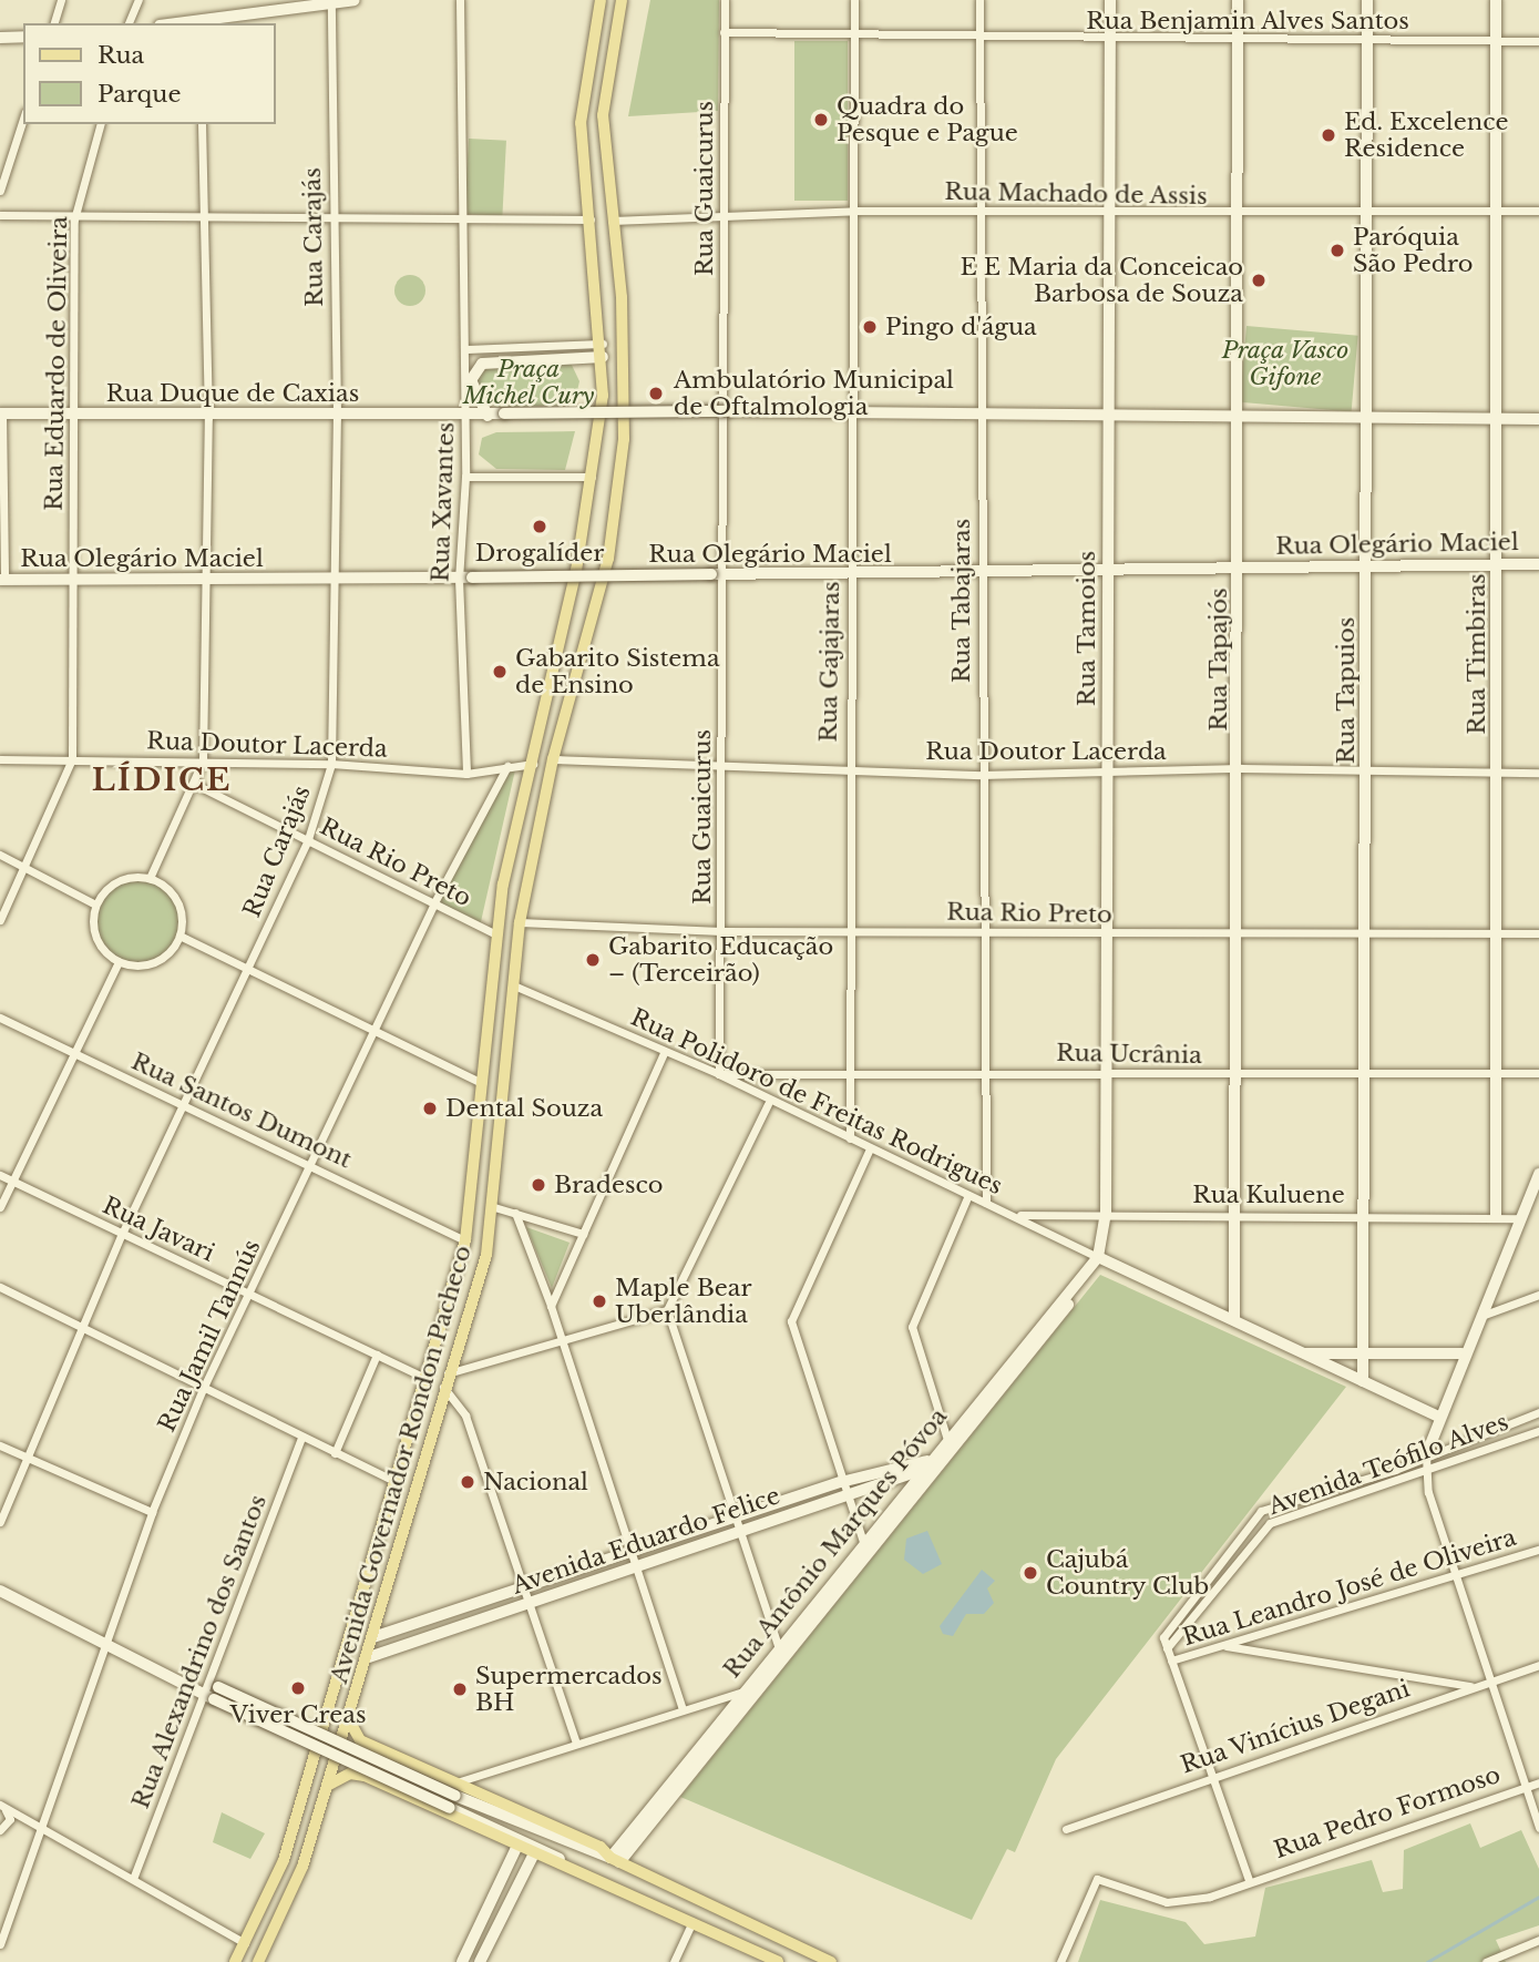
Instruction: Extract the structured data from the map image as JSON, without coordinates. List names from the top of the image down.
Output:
{
  "streets": {
    "main road": ["Avenida Governador Rondon Pacheco"],
    "street": [
      "Rua Benjamin Alves Santos",
      "Rua Guaicurus",
      "Rua Machado de Assis",
      "Rua Carajás",
      "Rua Eduardo de Oliveira",
      "Rua Duque de Caxias",
      "Rua Xavantes",
      "Rua Olegário Maciel",
      "Rua Tabajaras",
      "Rua Tamoios",
      "Rua Timbiras",
      "Rua Tapajós",
      "Rua Gajajaras",
      "Rua Tapuios",
      "Rua Doutor Lacerda",
      "Rua Rio Preto",
      "Rua Ucrânia",
      "Rua Polidoro de Freitas Rodrigues",
      "Rua Santos Dumont",
      "Rua Kuluene",
      "Rua Javari",
      "Rua Jamil Tannús",
      "Avenida Teófilo Alves",
      "Avenida Eduardo Felice",
      "Rua Antônio Marques Póvoa",
      "Rua Leandro José de Oliveira",
      "Rua Alexandrino dos Santos",
      "Rua Vinícius Degani",
      "Rua Pedro Formoso"
    ]
  },
  "crossings": [
    ["Rua Benjamin Alves Santos", "Rua Guaicurus"],
    ["Rua Benjamin Alves Santos", "Rua Tabajaras"],
    ["Rua Benjamin Alves Santos", "Rua Tamoios"],
    ["Rua Benjamin Alves Santos", "Rua Timbiras"],
    ["Rua Benjamin Alves Santos", "Rua Tapajós"],
    ["Rua Benjamin Alves Santos", "Rua Gajajaras"],
    ["Rua Benjamin Alves Santos", "Rua Tapuios"],
    ["Rua Guaicurus", "Rua Machado de Assis"],
    ["Rua Guaicurus", "Rua Duque de Caxias"],
    ["Rua Guaicurus", "Rua Olegário Maciel"],
    ["Rua Guaicurus", "Rua Doutor Lacerda"],
    ["Rua Guaicurus", "Rua Rio Preto"],
    ["Rua Guaicurus", "Rua Ucrânia"],
    ["Rua Guaicurus", "Rua Polidoro de Freitas Rodrigues"],
    ["Rua Machado de Assis", "Rua Tabajaras"],
    ["Rua Machado de Assis", "Rua Tamoios"],
    ["Rua Machado de Assis", "Rua Timbiras"],
    ["Rua Machado de Assis", "Rua Tapajós"],
    ["Rua Machado de Assis", "Rua Gajajaras"],
    ["Rua Machado de Assis", "Rua Tapuios"],
    ["Rua Machado de Assis", "Avenida Governador Rondon Pacheco"],
    ["Rua Carajás", "Rua Duque de Caxias"],
    ["Rua Carajás", "Rua Olegário Maciel"],
    ["Rua Carajás", "Rua Doutor Lacerda"],
    ["Rua Carajás", "Rua Rio Preto"],
    ["Rua Carajás", "Rua Santos Dumont"],
    ["Rua Carajás", "Rua Javari"],
    ["Rua Eduardo de Oliveira", "Rua Duque de Caxias"],
    ["Rua Eduardo de Oliveira", "Rua Olegário Maciel"],
    ["Rua Eduardo de Oliveira", "Rua Doutor Lacerda"],
    ["Rua Duque de Caxias", "Rua Xavantes"],
    ["Rua Xavantes", "Rua Olegário Maciel"],
    ["Rua Xavantes", "Rua Doutor Lacerda"],
    ["Rua Olegário Maciel", "Rua Tabajaras"],
    ["Rua Olegário Maciel", "Rua Tamoios"],
    ["Rua Olegário Maciel", "Rua Timbiras"],
    ["Rua Olegário Maciel", "Rua Tapajós"],
    ["Rua Olegário Maciel", "Rua Gajajaras"],
    ["Rua Olegário Maciel", "Rua Tapuios"],
    ["Rua Tabajaras", "Rua Doutor Lacerda"],
    ["Rua Tabajaras", "Rua Rio Preto"],
    ["Rua Tabajaras", "Rua Ucrânia"],
    ["Rua Tabajaras", "Rua Polidoro de Freitas Rodrigues"],
    ["Rua Tamoios", "Rua Doutor Lacerda"],
    ["Rua Tamoios", "Rua Rio Preto"],
    ["Rua Tamoios", "Rua Ucrânia"],
    ["Rua Tamoios", "Rua Polidoro de Freitas Rodrigues"],
    ["Rua Tamoios", "Rua Kuluene"],
    ["Rua Tamoios", "Rua Antônio Marques Póvoa"],
    ["Rua Timbiras", "Rua Doutor Lacerda"],
    ["Rua Timbiras", "Rua Rio Preto"],
    ["Rua Timbiras", "Rua Ucrânia"],
    ["Rua Timbiras", "Rua Kuluene"],
    ["Rua Tapajós", "Rua Doutor Lacerda"],
    ["Rua Tapajós", "Rua Rio Preto"],
    ["Rua Tapajós", "Rua Ucrânia"],
    ["Rua Tapajós", "Rua Kuluene"],
    ["Rua Gajajaras", "Rua Doutor Lacerda"],
    ["Rua Gajajaras", "Rua Rio Preto"],
    ["Rua Gajajaras", "Rua Ucrânia"],
    ["Rua Gajajaras", "Rua Polidoro de Freitas Rodrigues"],
    ["Rua Tapuios", "Rua Doutor Lacerda"],
    ["Rua Tapuios", "Rua Rio Preto"],
    ["Rua Tapuios", "Rua Ucrânia"],
    ["Rua Tapuios", "Rua Kuluene"],
    ["Rua Doutor Lacerda", "Rua Jamil Tannús"],
    ["Rua Doutor Lacerda", "Avenida Governador Rondon Pacheco"],
    ["Rua Rio Preto", "Rua Jamil Tannús"],
    ["Rua Rio Preto", "Avenida Governador Rondon Pacheco"],
    ["Rua Ucrânia", "Rua Polidoro de Freitas Rodrigues"],
    ["Rua Polidoro de Freitas Rodrigues", "Rua Kuluene"],
    ["Rua Polidoro de Freitas Rodrigues", "Avenida Governador Rondon Pacheco"],
    ["Rua Polidoro de Freitas Rodrigues", "Rua Antônio Marques Póvoa"],
    ["Rua Santos Dumont", "Rua Jamil Tannús"],
    ["Rua Santos Dumont", "Avenida Governador Rondon Pacheco"],
    ["Rua Javari", "Rua Jamil Tannús"],
    ["Rua Javari", "Avenida Governador Rondon Pacheco"],
    ["Avenida Governador Rondon Pacheco", "Avenida Eduardo Felice"],
    ["Avenida Eduardo Felice", "Rua Antônio Marques Póvoa"]
  ],
  "districts": ["LÍDICE"],
  "parks": ["Praça Vasco Gifone", "Praça Michel Cury"],
  "places": [
    "Quadra do Pesque e Pague",
    "Ed. Excelence Residence",
    "Paróquia São Pedro",
    "E E Maria da Conceicao Barbosa de Souza",
    "Pingo d'água",
    "Ambulatório Municipal de Oftalmologia",
    "Drogalíder",
    "Gabarito Sistema de Ensino",
    "Gabarito Educação – (Terceirão)",
    "Dental Souza",
    "Bradesco",
    "Maple Bear Uberlândia",
    "Nacional",
    "Cajubá Country Club",
    "Viver Creas",
    "Supermercados BH"
  ],
  "legend": ["Rua", "Parque"]
}
